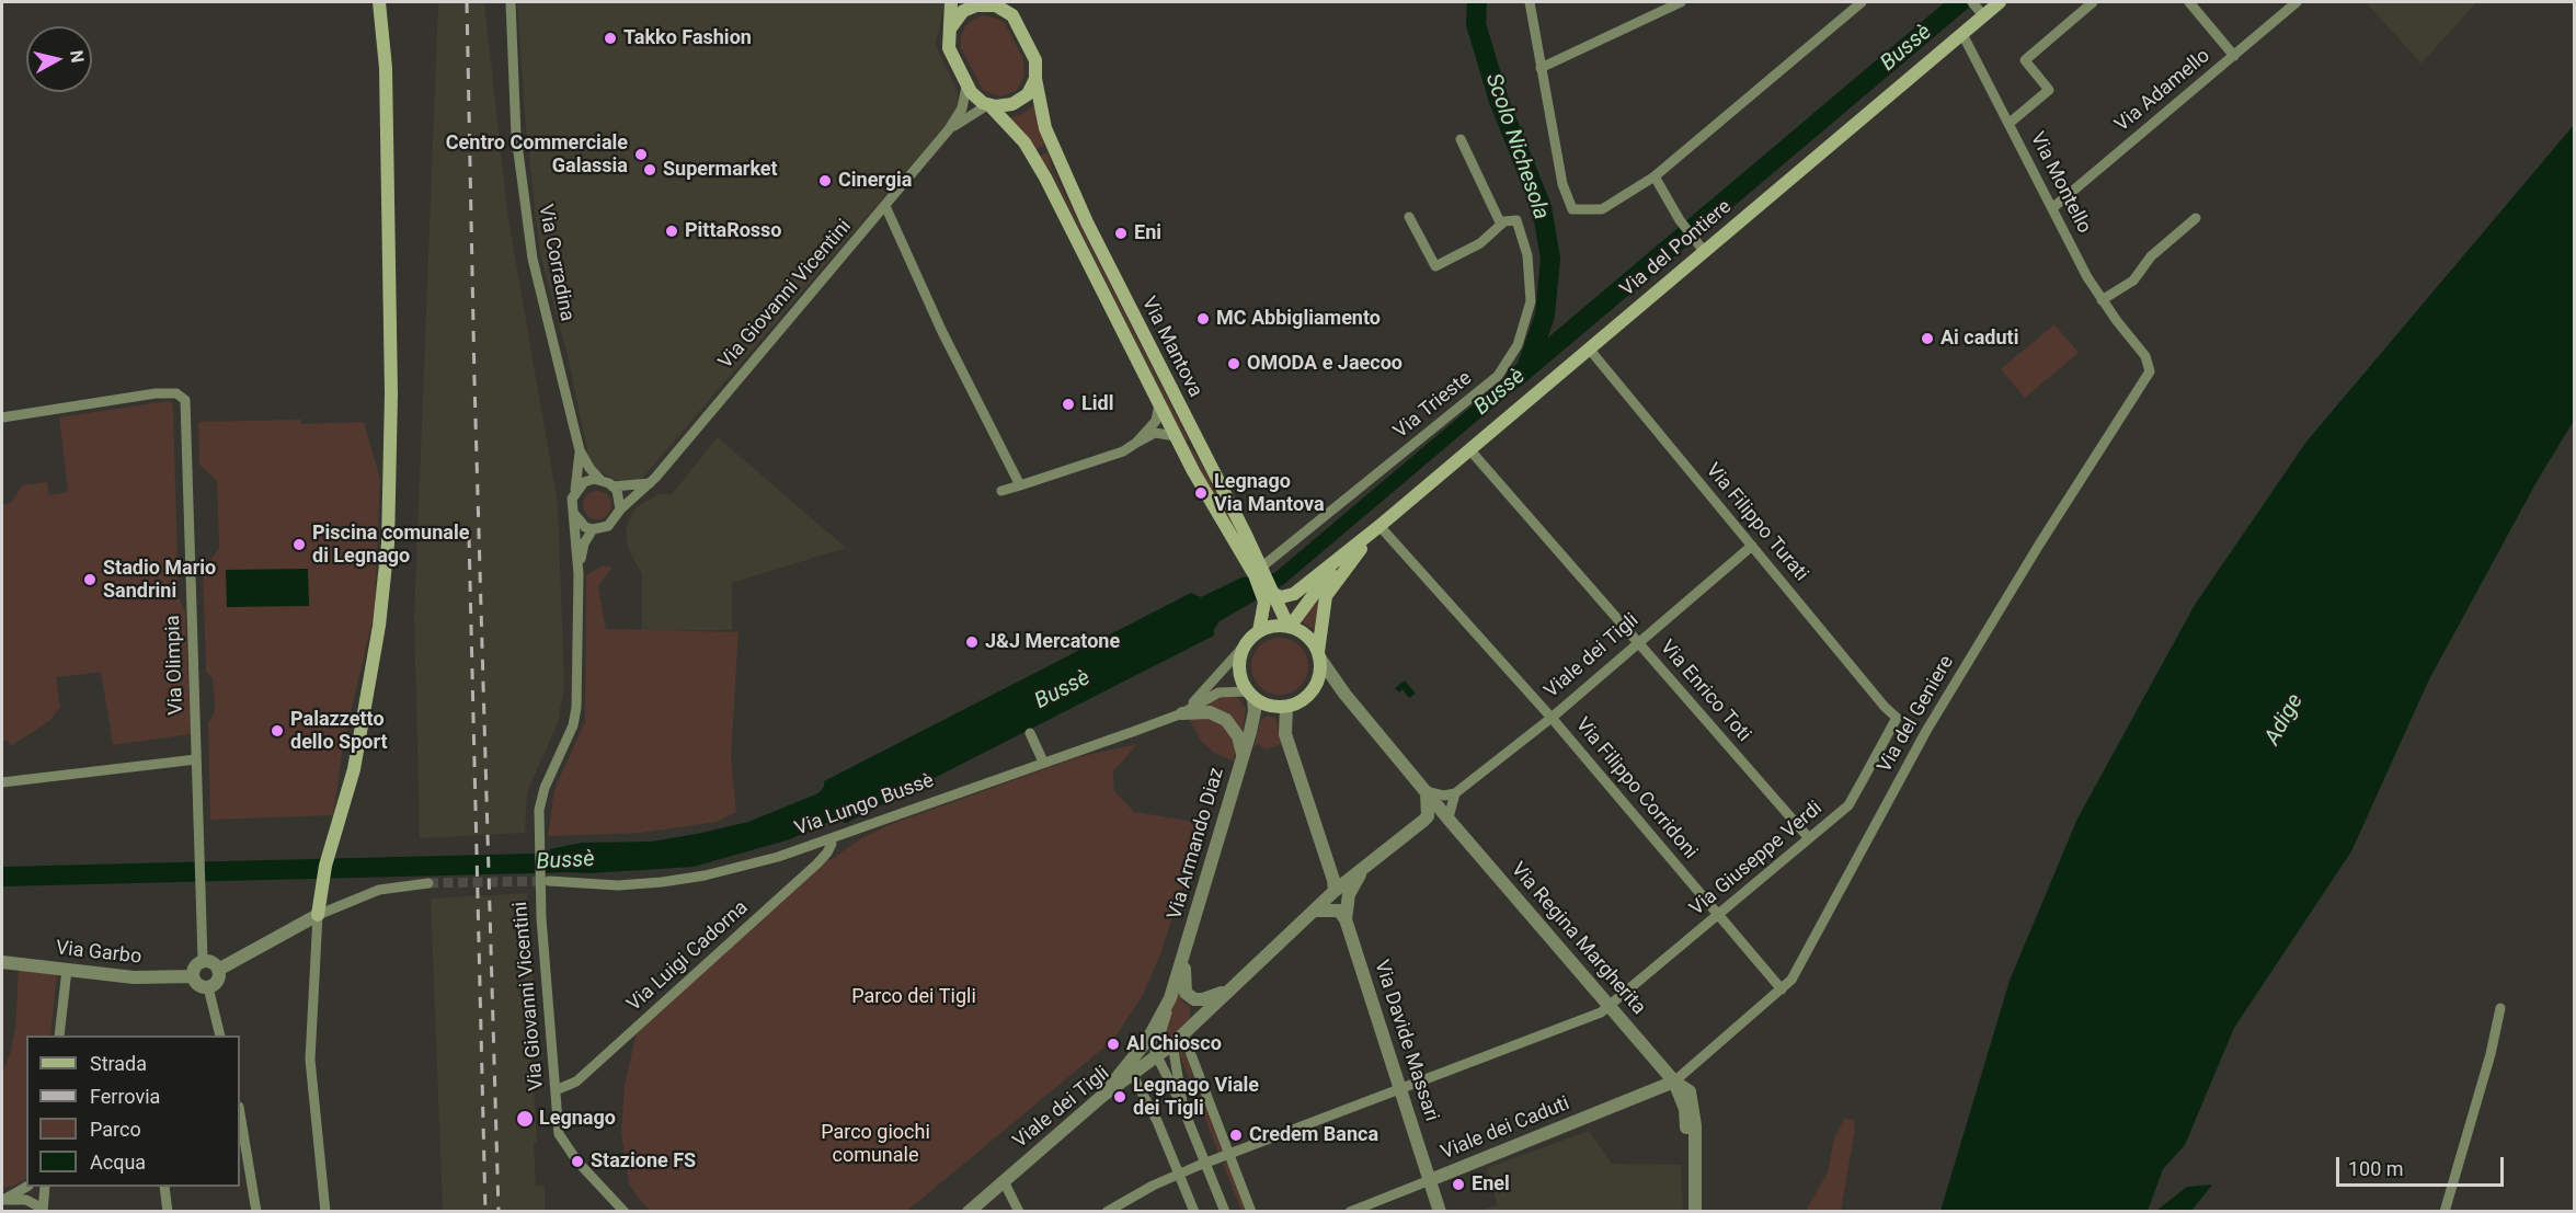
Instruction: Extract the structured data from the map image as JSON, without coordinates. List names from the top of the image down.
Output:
{
  "streets": {
    "main road": ["Via del Pontiere", "Via Mantova"],
    "street": [
      "Via Adamello",
      "Via Montello",
      "Via Corradina",
      "Via Giovanni Vicentini",
      "Via Trieste",
      "Via Filippo Turati",
      "Viale dei Tigli",
      "Via Olimpia",
      "Via Enrico Toti",
      "Via del Geniere",
      "Via Filippo Corridoni",
      "Via Lungo Bussè",
      "Via Armando Diaz",
      "Via Giuseppe Verdi",
      "Via Regina Margherita",
      "Via Garbo",
      "Via Luigi Cadorna",
      "Via Davide Massari",
      "Viale dei Caduti"
    ]
  },
  "crossings": [
    ["Via Adamello", "Via Montello"],
    ["Via Montello", "Via del Pontiere"],
    ["Via Montello", "Via del Geniere"],
    ["Via del Pontiere", "Via Mantova"],
    ["Via del Pontiere", "Via Filippo Turati"],
    ["Via del Pontiere", "Via Enrico Toti"],
    ["Via del Pontiere", "Via Filippo Corridoni"],
    ["Via del Pontiere", "Via Lungo Bussè"],
    ["Via del Pontiere", "Via Armando Diaz"],
    ["Via del Pontiere", "Via Regina Margherita"],
    ["Via Corradina", "Via Giovanni Vicentini"],
    ["Via Giovanni Vicentini", "Via Mantova"],
    ["Via Giovanni Vicentini", "Via Luigi Cadorna"],
    ["Via Mantova", "Via Trieste"],
    ["Via Mantova", "Via Lungo Bussè"],
    ["Via Mantova", "Via Armando Diaz"],
    ["Via Mantova", "Via Regina Margherita"],
    ["Via Filippo Turati", "Viale dei Tigli"],
    ["Via Filippo Turati", "Via Giuseppe Verdi"],
    ["Viale dei Tigli", "Via Enrico Toti"],
    ["Viale dei Tigli", "Via Filippo Corridoni"],
    ["Viale dei Tigli", "Via Armando Diaz"],
    ["Via Olimpia", "Via Garbo"],
    ["Via Enrico Toti", "Via Giuseppe Verdi"],
    ["Via del Geniere", "Via Filippo Corridoni"],
    ["Via del Geniere", "Via Regina Margherita"],
    ["Via del Geniere", "Viale dei Caduti"],
    ["Via Filippo Corridoni", "Via Giuseppe Verdi"],
    ["Via Lungo Bussè", "Via Armando Diaz"],
    ["Via Lungo Bussè", "Via Regina Margherita"],
    ["Via Lungo Bussè", "Via Luigi Cadorna"],
    ["Via Armando Diaz", "Via Regina Margherita"],
    ["Via Giuseppe Verdi", "Via Regina Margherita"],
    ["Via Giuseppe Verdi", "Via Davide Massari"],
    ["Via Regina Margherita", "Viale dei Caduti"],
    ["Via Davide Massari", "Viale dei Caduti"]
  ],
  "water": ["Bussè", "Scolo Nichesola", "Adige"],
  "parks": ["Parco dei Tigli", "Parco giochi comunale"],
  "places": [
    "Takko Fashion",
    "Centro Commerciale Galassia",
    "Supermarket",
    "Cinergia",
    "PittaRosso",
    "Eni",
    "MC Abbigliamento",
    "Ai caduti",
    "OMODA e Jaecoo",
    "Lidl",
    "Legnago Via Mantova",
    "Piscina comunale di Legnago",
    "Stadio Mario Sandrini",
    "J&J Mercatone",
    "Palazzetto dello Sport",
    "Al Chiosco",
    "Legnago Viale dei Tigli",
    "Legnago",
    "Credem Banca",
    "Stazione FS",
    "Enel"
  ],
  "legend": [
    "Strada",
    "Ferrovia",
    "Parco",
    "Acqua"
  ],
  "scale_bar": "100 m",
  "north": "right"
}
